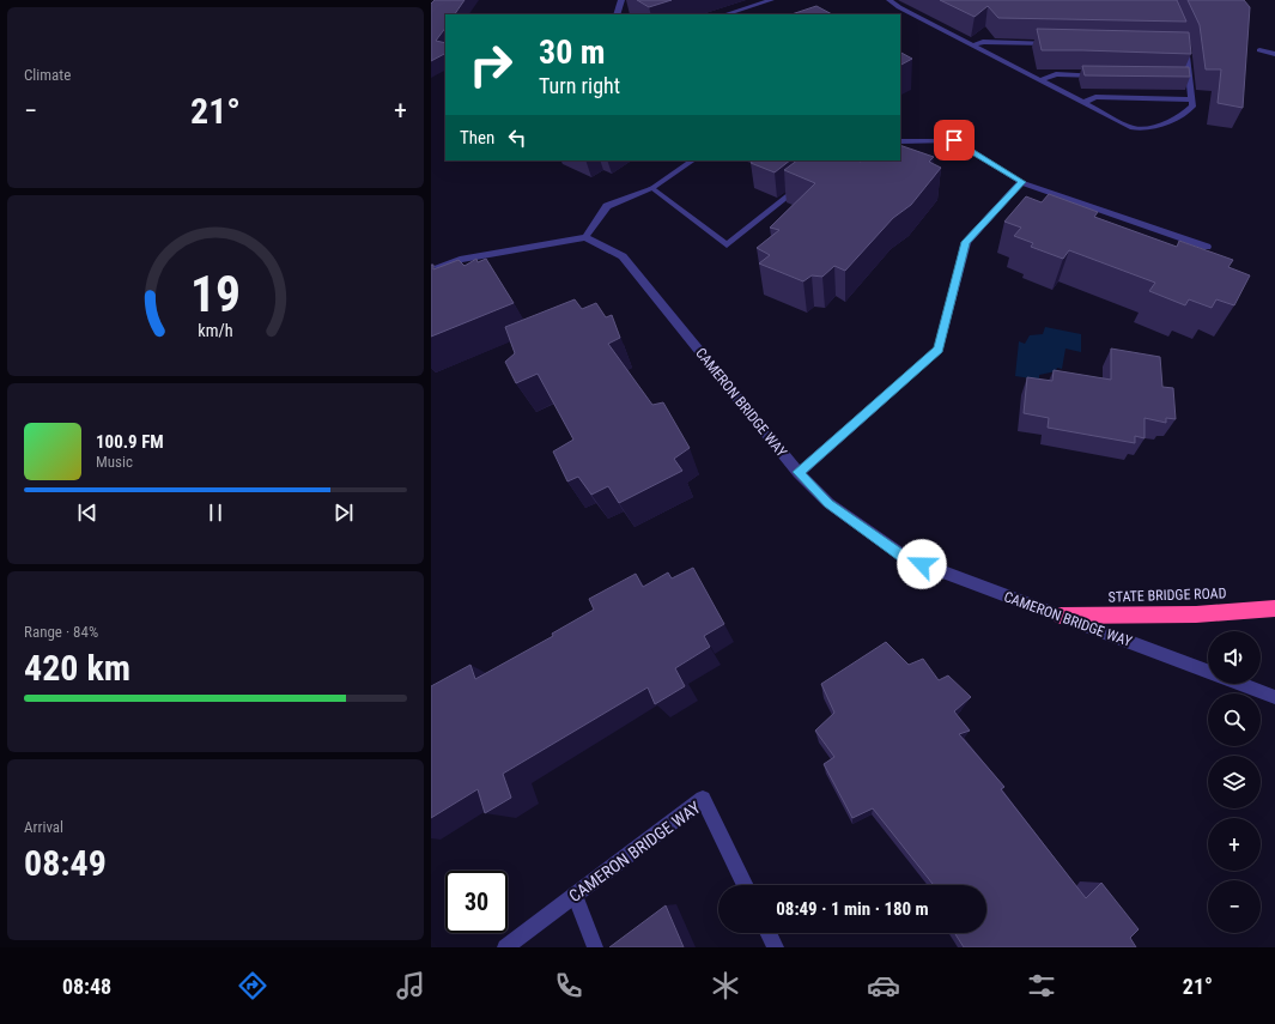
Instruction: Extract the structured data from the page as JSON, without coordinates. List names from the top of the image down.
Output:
{
  "streets": {
    "highway": ["STATE BRIDGE ROAD"],
    "street": ["CAMERON BRIDGE WAY"]
  },
  "crossings": [
    ["CAMERON BRIDGE WAY", "STATE BRIDGE ROAD"]
  ],
  "page": {
    "tile": [
      "Climate",
      ["Range · 84%", "420 km"],
      ["Arrival", "08:49"]
    ],
    "turn": ["30 m", "Turn right"],
    "heat": ["−", "21°", "+"],
    "then": "Then",
    "song": ["100.9 FM", "Music"],
    "map_buttons": ["+", "−"],
    "limit": "30",
    "trip": "08:49 · 1 min · 180 m",
    "tabs": ["08:48", "21°"],
    "gauge": ["19", "km/h"]
  }
}
